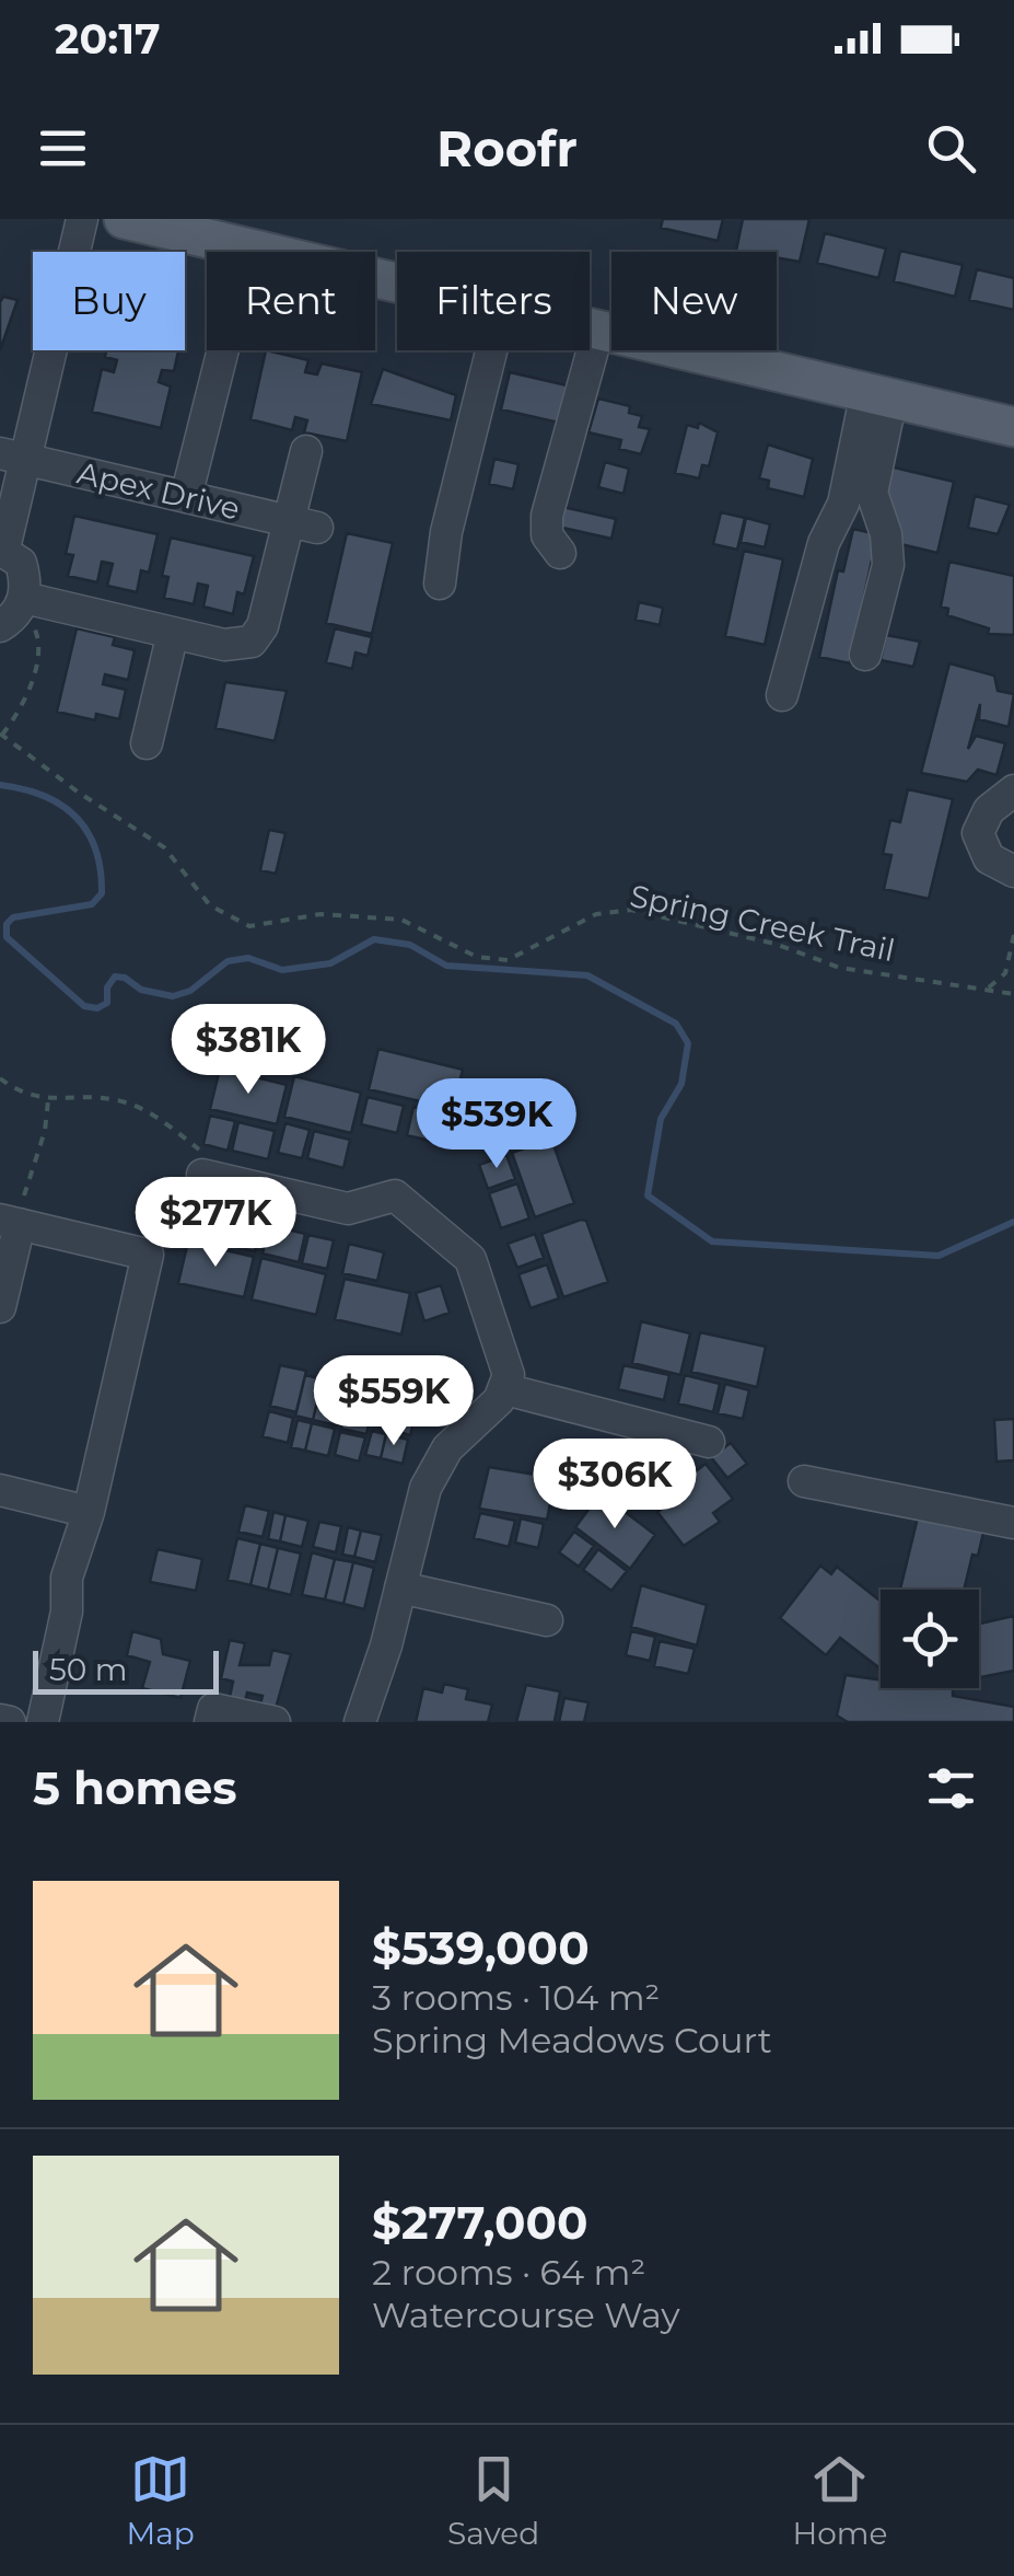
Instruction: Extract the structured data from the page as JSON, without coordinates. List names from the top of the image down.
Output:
{
  "streets": {
    "street": ["Apex Drive"],
    "path": ["Spring Creek Trail"]
  },
  "scale_bar": "50 m",
  "page": {
    "status": "20:17",
    "header": "Roofr",
    "chip": [
      "Buy",
      "Rent",
      "Filters",
      "New"
    ],
    "price": [
      "$381K",
      "$539K",
      "$277K",
      "$559K",
      "$306K"
    ],
    "scale": "50 m",
    "heading": "5 homes",
    "list": [
      {
        "name": "$539,000",
        "note": "3 rooms · 104 m² · Spring Meadows Court"
      },
      {
        "name": "$277,000",
        "note": "2 rooms · 64 m² · Watercourse Way"
      }
    ],
    "tabs": ["Map", "Saved", "Home"]
  }
}
